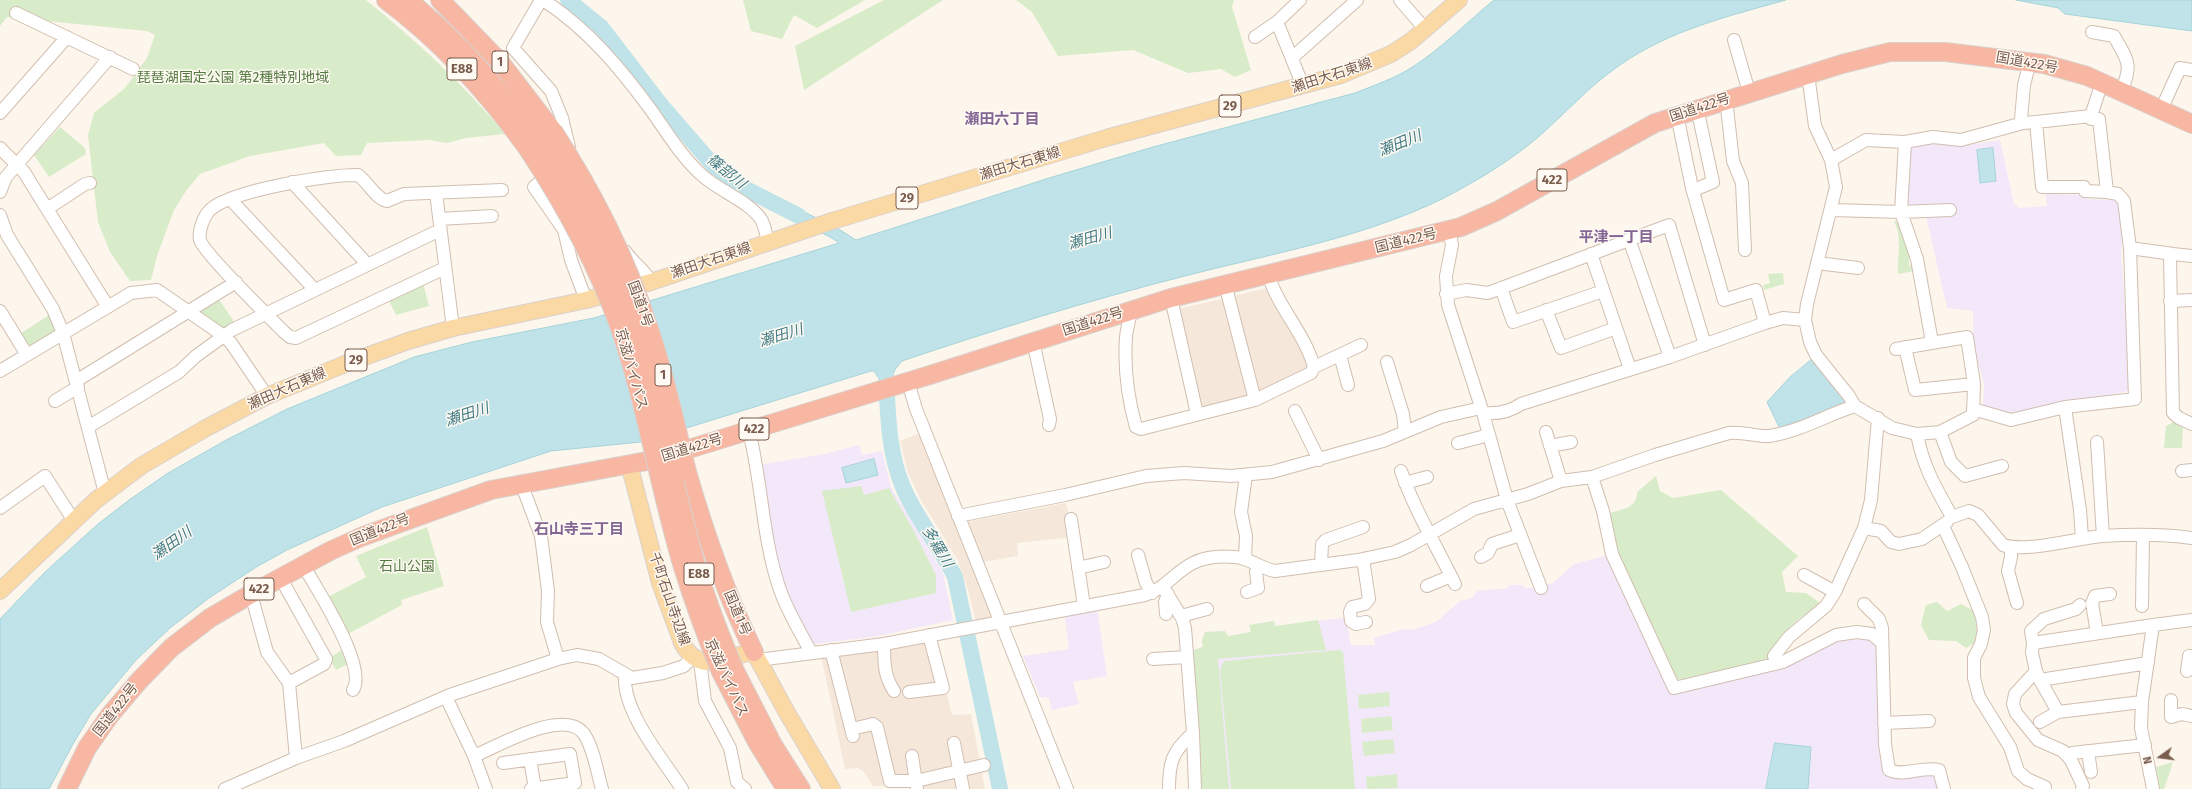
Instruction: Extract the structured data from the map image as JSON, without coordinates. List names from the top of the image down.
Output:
{
  "streets": {
    "highway": [
      "1",
      "国道422号",
      "E88",
      "422",
      "国道1号",
      "京滋バイパス"
    ],
    "main road": ["瀬田大石東線", "29", "千町石山寺辺線"]
  },
  "crossings": [
    ["国道422号", "千町石山寺辺線"],
    ["国道1号", "千町石山寺辺線"]
  ],
  "districts": ["瀬田六丁目", "平津一丁目", "石山寺三丁目"],
  "water": ["瀬田川", "篠部川", "多羅川"],
  "parks": ["琵琶湖国定公園 第2種特別地域", "石山公園"],
  "north": "left"
}
